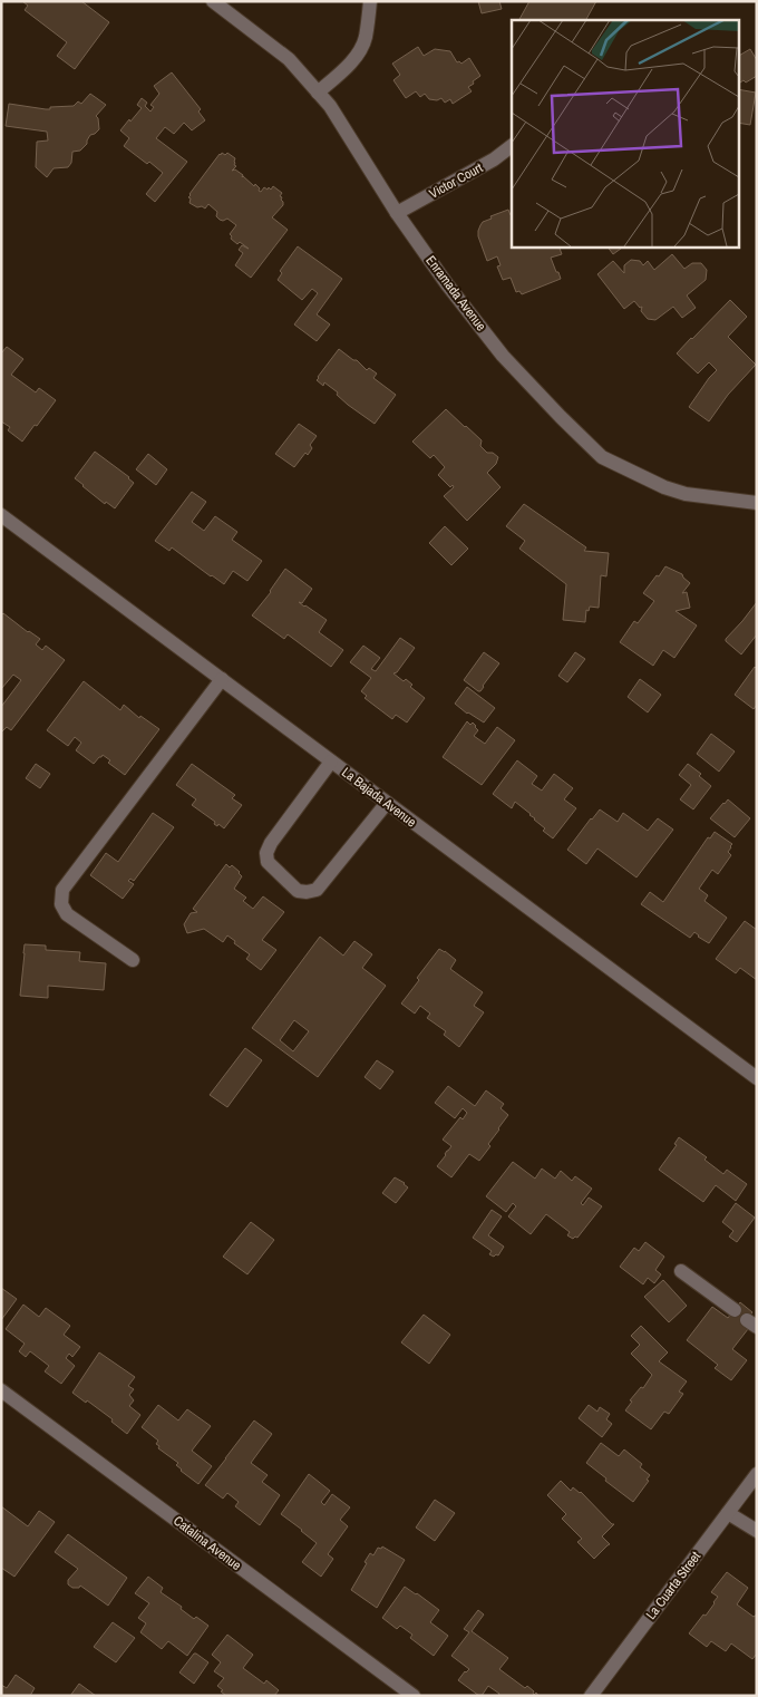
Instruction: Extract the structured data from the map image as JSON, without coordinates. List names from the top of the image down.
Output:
{
  "streets": {
    "street": [
      "Victor Court",
      "Enramada Avenue",
      "La Bajada Avenue",
      "Catalina Avenue",
      "La Cuarta Street"
    ]
  },
  "crossings": [
    ["Victor Court", "Enramada Avenue"]
  ]
}
